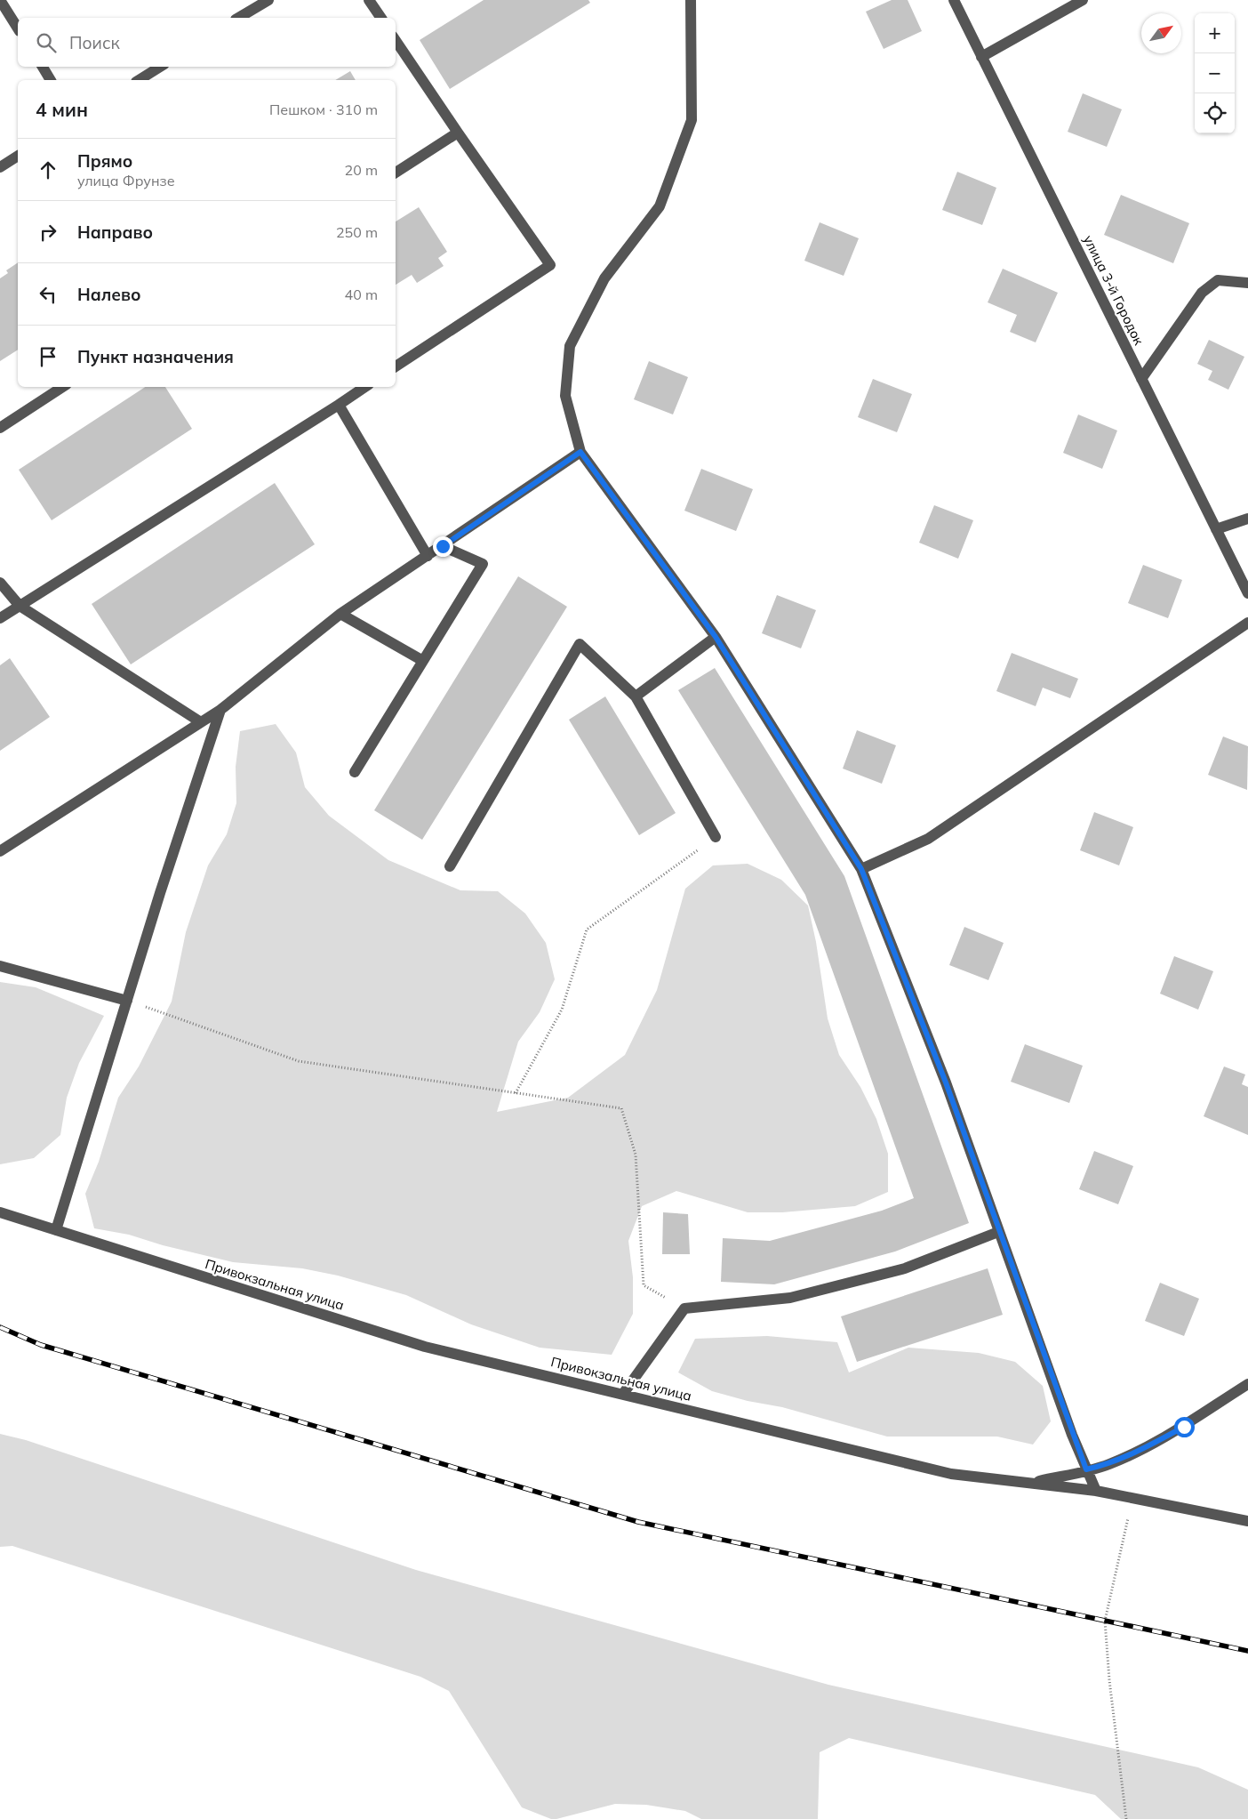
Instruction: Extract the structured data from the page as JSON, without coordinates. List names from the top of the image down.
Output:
{
  "streets": {
    "street": ["улица 3-й Городок", "Привокзальная улица"]
  },
  "north": "top right",
  "page": {
    "map_buttons": ["+", "−"],
    "search": "Поиск",
    "heading": ["4 мин", "Пешком · 310 m"],
    "list": [
      ["Прямо", "улица Фрунзе", "20 m"],
      ["Направо", "250 m"],
      ["Налево", "40 m"],
      "Пункт назначения"
    ]
  }
}
